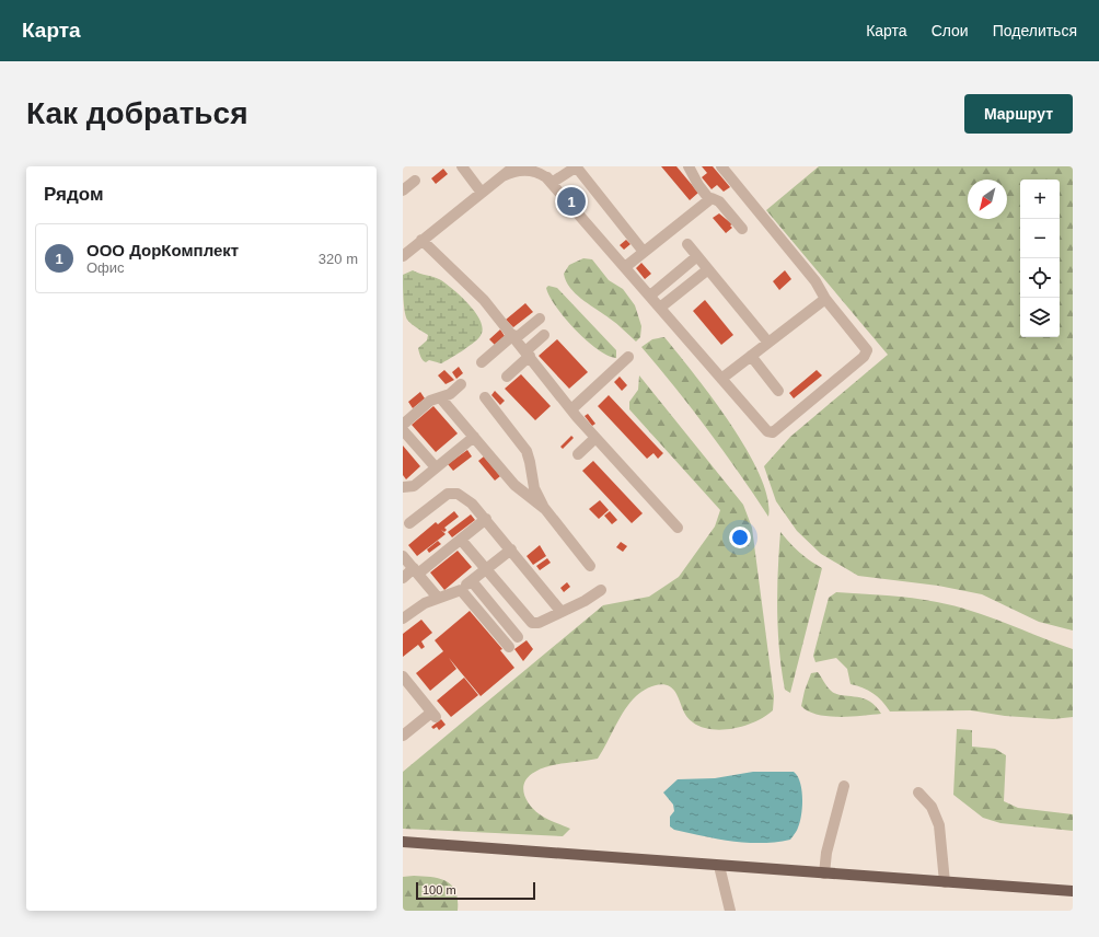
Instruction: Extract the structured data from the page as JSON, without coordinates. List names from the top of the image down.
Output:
{
  "scale_bar": "100 m",
  "north": "bottom left",
  "page": {
    "header": "Карта",
    "nav": ["Карта", "Слои", "Поделиться"],
    "buttons": "Маршрут",
    "title": "Как добраться",
    "heading": "Рядом",
    "map_buttons": ["+", "−"],
    "pins": "1",
    "list": [
      {
        "mark": "1",
        "name": "ООО ДорКомплект",
        "note": "Офис",
        "value": "320 m"
      }
    ],
    "scale": "100 m"
  }
}
